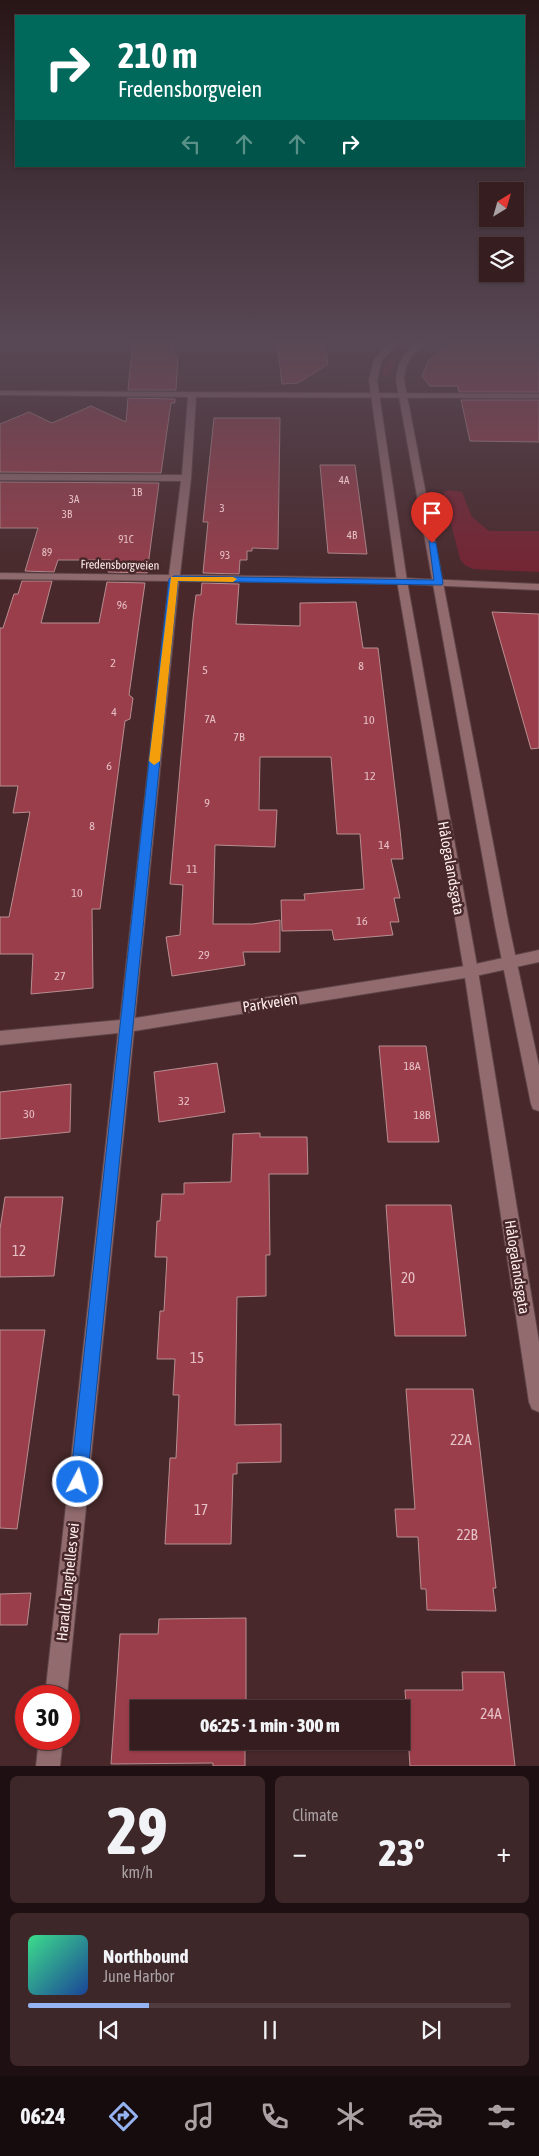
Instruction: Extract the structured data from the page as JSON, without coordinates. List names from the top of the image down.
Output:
{
  "streets": {
    "street": [
      "Fredensborgveien",
      "Hålogalandsgata",
      "Parkveien",
      "Harald Langhelles vei"
    ]
  },
  "crossings": [
    ["Fredensborgveien", "Hålogalandsgata"],
    ["Fredensborgveien", "Harald Langhelles vei"],
    ["Hålogalandsgata", "Parkveien"],
    ["Parkveien", "Harald Langhelles vei"]
  ],
  "house_numbers": [
    "4A",
    "1B",
    "3A",
    "3",
    "3B",
    "4B",
    "91C",
    "89",
    "93",
    "96",
    "2",
    "8",
    "5",
    "4",
    "7A",
    "10",
    "7B",
    "6",
    "12",
    "9",
    "8",
    "14",
    "11",
    "10",
    "16",
    "29",
    "27",
    "18A",
    "32",
    "30",
    "18B",
    "12",
    "20",
    "15",
    "22A",
    "17",
    "22B",
    "24A"
  ],
  "north": "top right",
  "page": {
    "turn": ["210 m", "Fredensborgveien"],
    "limit": "30",
    "trip": "06:25 · 1 min · 300 m",
    "tile": [
      ["29", "km/h"],
      "Climate"
    ],
    "heat": ["−", "23°", "+"],
    "song": ["Northbound", "June Harbor"],
    "tabs": "06:24"
  }
}
